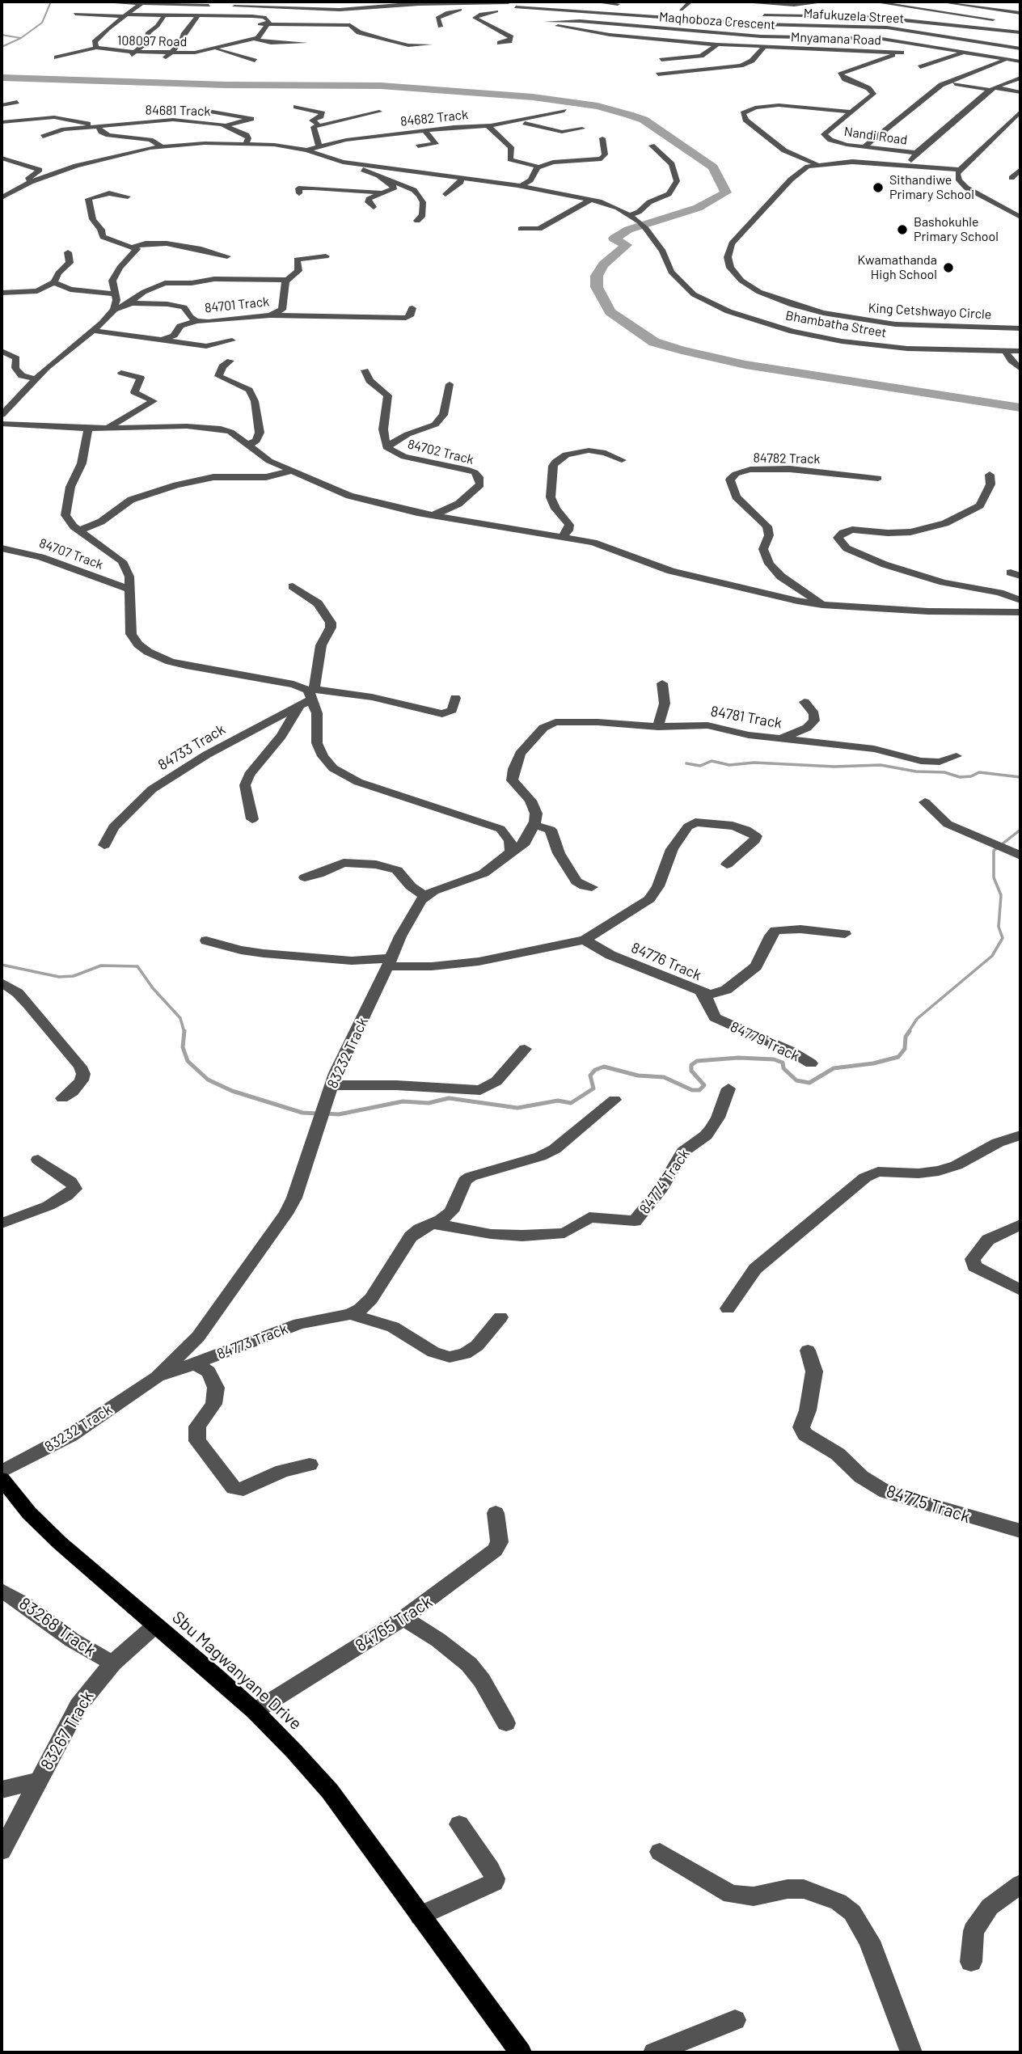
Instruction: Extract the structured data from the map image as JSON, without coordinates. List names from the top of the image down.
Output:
{
  "streets": {
    "main road": ["Sbu Magwanyane Drive"],
    "street": [
      "Mafukuzela Street",
      "Maqhoboza Crescent",
      "Mnyamana Road",
      "108097 Road",
      "84681 Track",
      "84682 Track",
      "Nandi Road",
      "84701 Track",
      "King Cetshwayo Circle",
      "Bhambatha Street",
      "84702 Track",
      "84782 Track",
      "84707 Track",
      "84781 Track",
      "84733 Track",
      "84776 Track",
      "84779 Track",
      "83232 Track",
      "84774 Track",
      "84773 Track",
      "84775 Track",
      "84765 Track",
      "83268 Track",
      "83267 Track"
    ]
  },
  "crossings": [
    ["Mafukuzela Street", "Mnyamana Road"],
    ["Maqhoboza Crescent", "Mnyamana Road"],
    ["Maqhoboza Crescent", "Nandi Road"],
    ["Mnyamana Road", "Nandi Road"],
    ["84776 Track", "84779 Track"],
    ["83232 Track", "84773 Track"],
    ["84774 Track", "84773 Track"],
    ["84765 Track", "Sbu Magwanyane Drive"],
    ["83268 Track", "83267 Track"],
    ["Sbu Magwanyane Drive", "83267 Track"]
  ],
  "places": ["Sithandiwe Primary School", "Bashokuhle Primary School", "Kwamathanda High School"]
}
